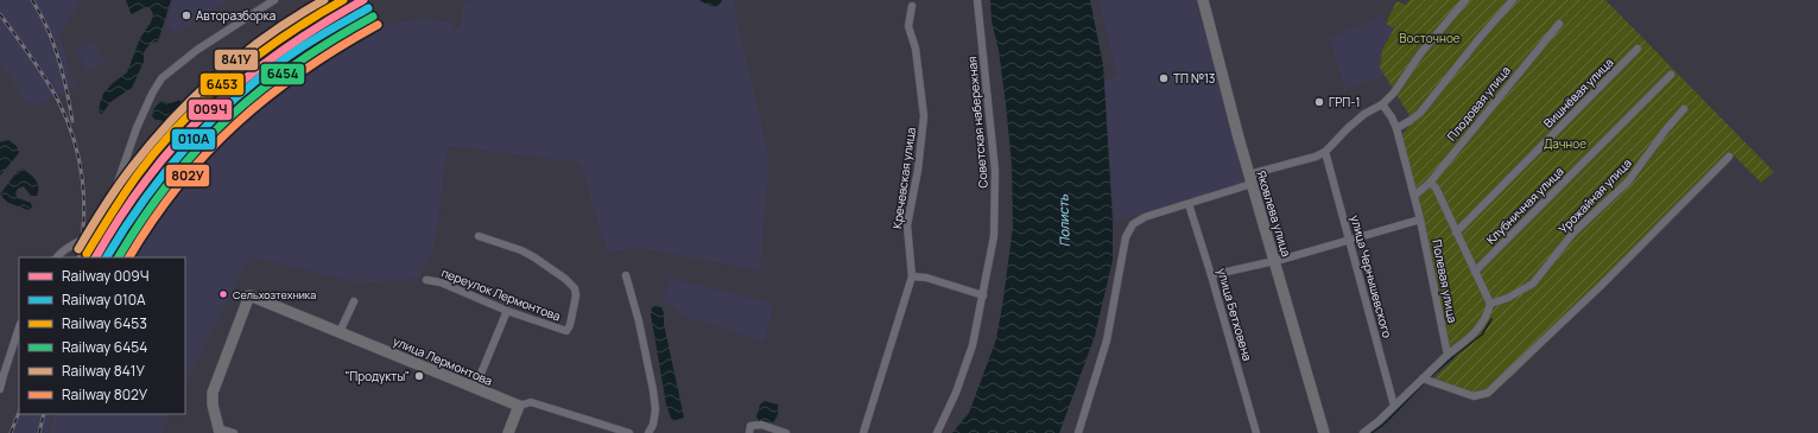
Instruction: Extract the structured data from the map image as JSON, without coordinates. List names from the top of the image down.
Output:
{
  "streets": {
    "street": [
      "Вишнёвая улица",
      "Плодовая улица",
      "Советская набережная",
      "Кречевская улица",
      "Урожайная улица",
      "Клубничная улица",
      "Яковлева улица",
      "улица Чернышевского",
      "Полевая улица",
      "переулок Лермонтова",
      "улица Бетховена",
      "улица Лермонтова"
    ]
  },
  "crossings": [
    ["Плодовая улица", "Полевая улица"]
  ],
  "water": ["Полисть"],
  "parks": ["Восточное", "Дачное"],
  "places": [
    "Авторазборка",
    "ТП №13",
    "ГРП-1",
    "Сельхозтехника",
    "\"Продукты\""
  ],
  "lines": [
    "rail line 009Ч",
    "rail line 6453",
    "rail line 841У",
    "rail line 010А",
    "rail line 6454",
    "rail line 802У"
  ],
  "legend": [
    "Railway 009Ч",
    "Railway 010А",
    "Railway 6453",
    "Railway 6454",
    "Railway 841У",
    "Railway 802У"
  ]
}
